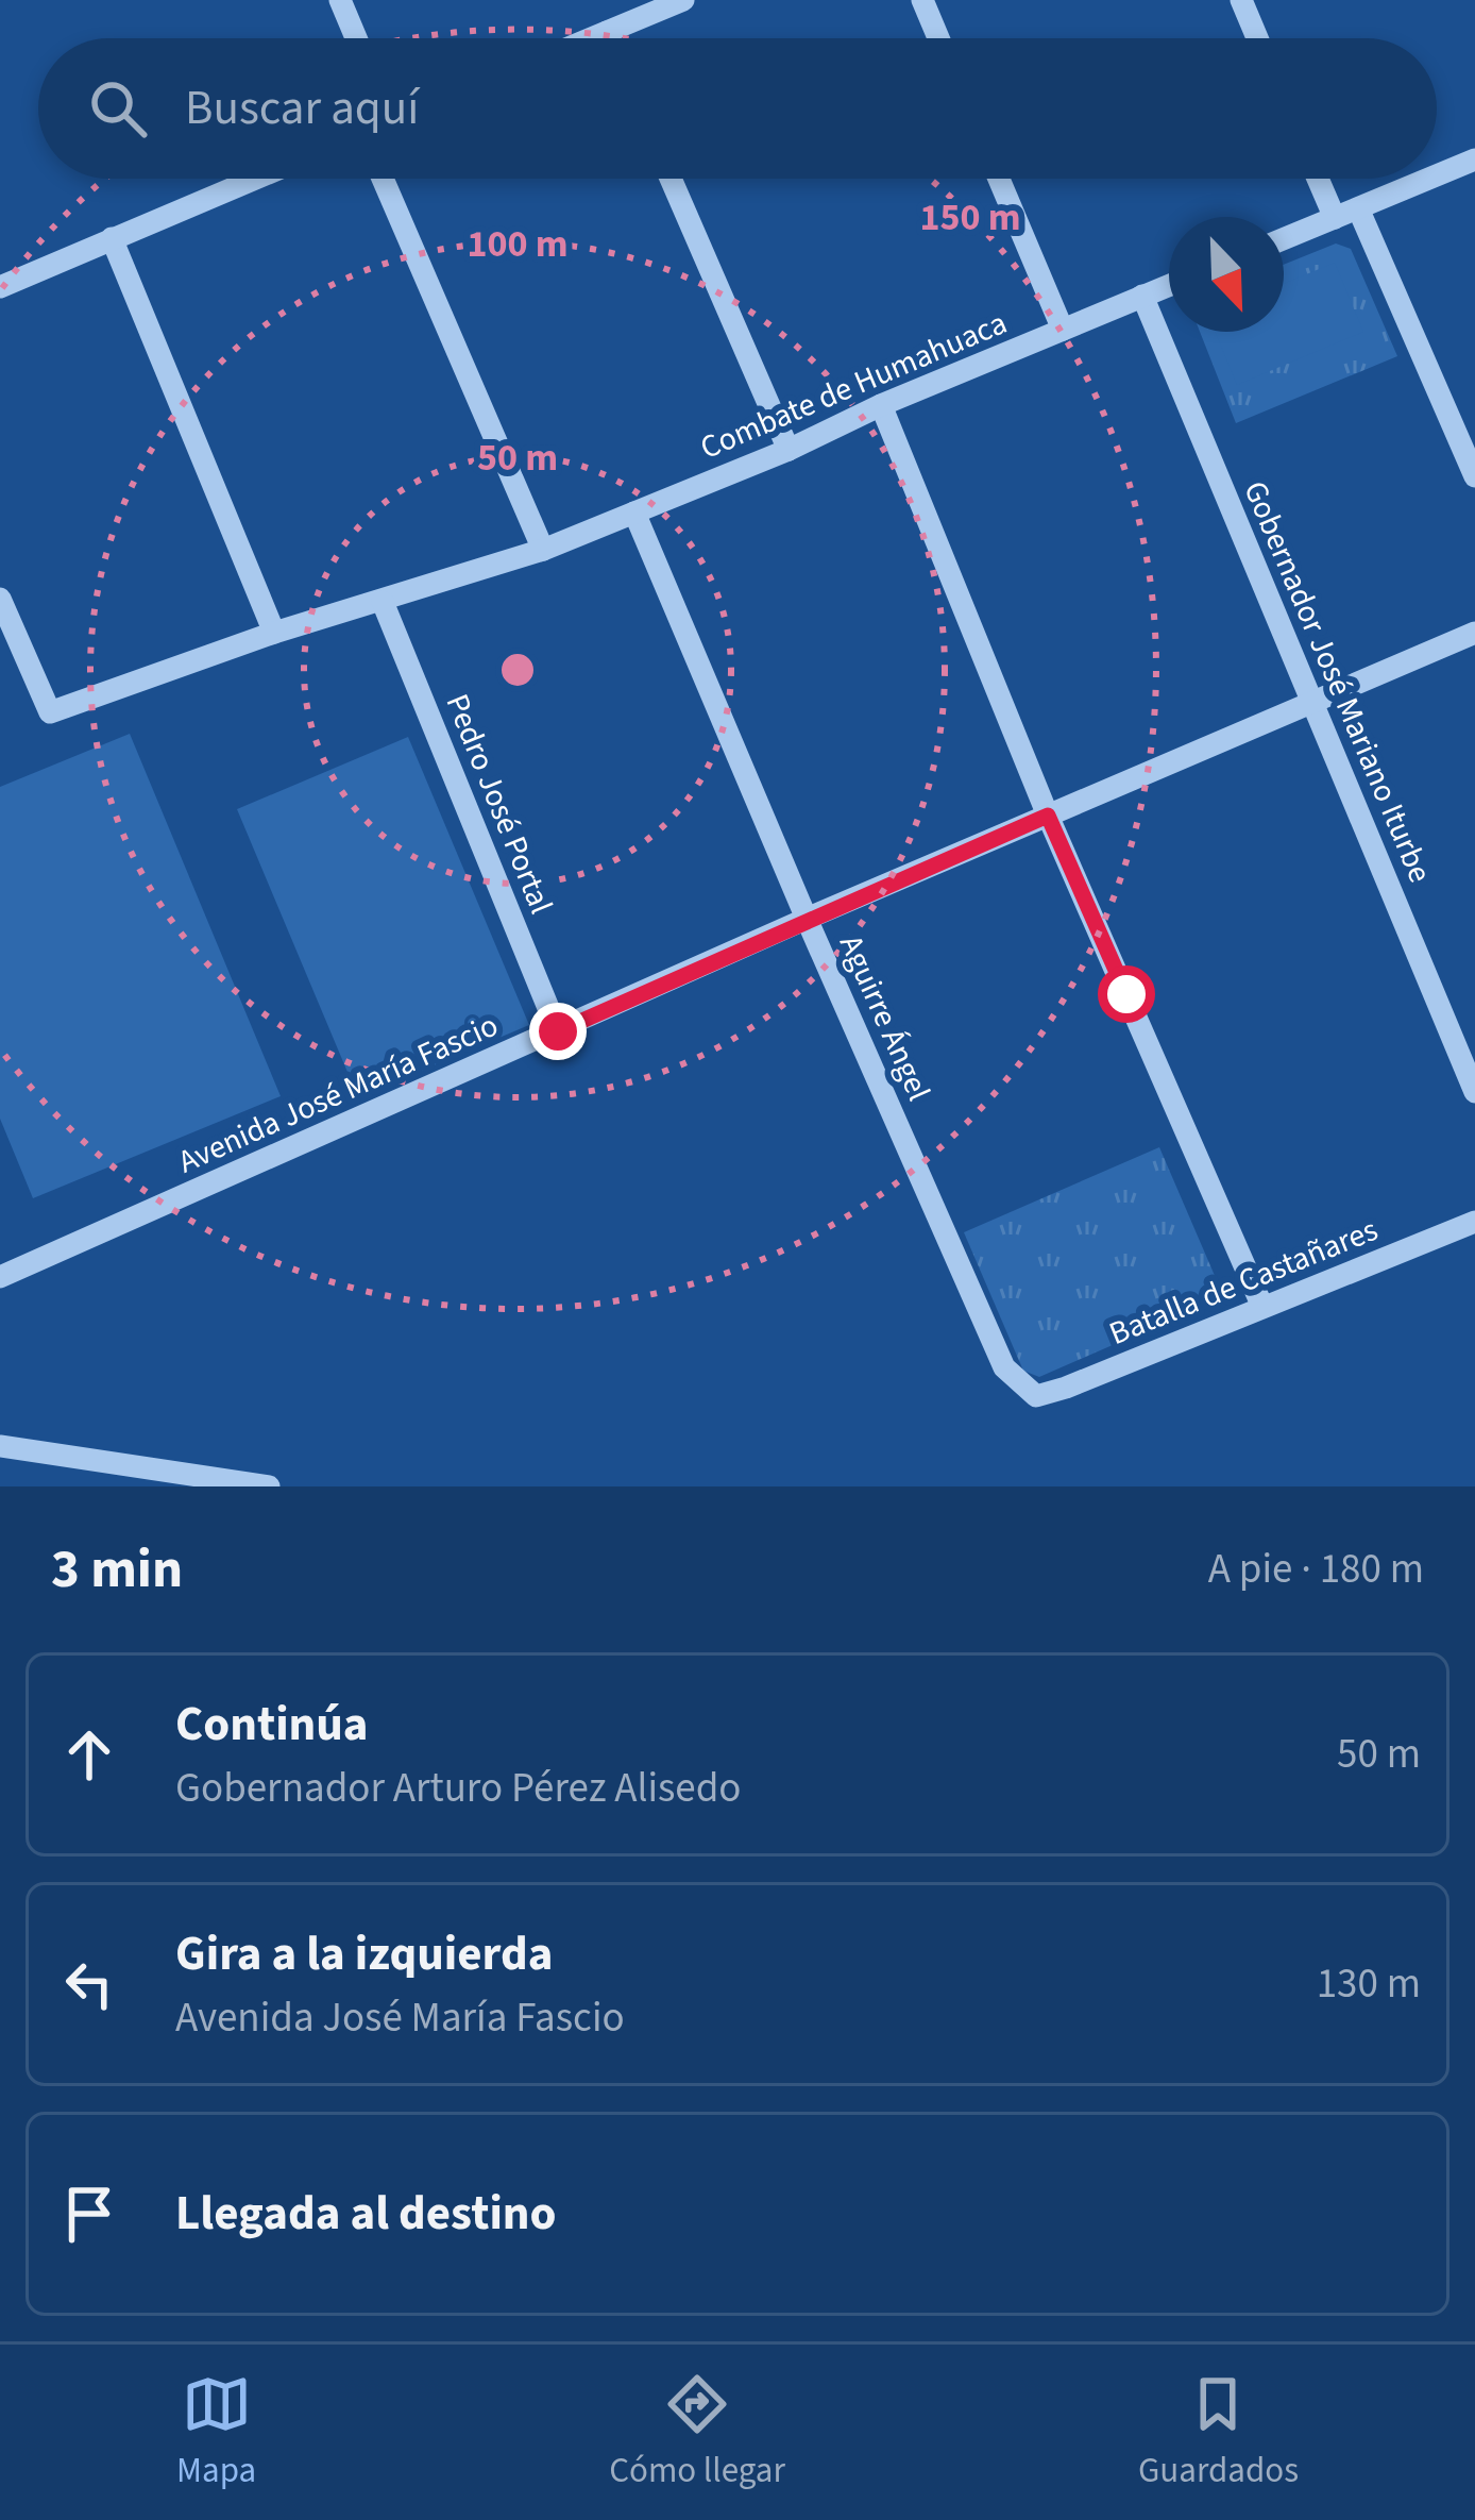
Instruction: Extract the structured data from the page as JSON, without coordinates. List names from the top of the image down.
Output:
{
  "streets": {
    "street": [
      "Combate de Humahuaca",
      "Gobernador José Mariano Iturbe",
      "Pedro José Portal",
      "Aguirre Ángel",
      "Avenida José María Fascio",
      "Batalla de Castañares"
    ]
  },
  "crossings": [
    ["Combate de Humahuaca", "Gobernador José Mariano Iturbe"],
    ["Combate de Humahuaca", "Pedro José Portal"],
    ["Combate de Humahuaca", "Aguirre Ángel"],
    ["Gobernador José Mariano Iturbe", "Avenida José María Fascio"],
    ["Pedro José Portal", "Avenida José María Fascio"],
    ["Aguirre Ángel", "Avenida José María Fascio"],
    ["Aguirre Ángel", "Batalla de Castañares"]
  ],
  "north": "bottom right",
  "page": {
    "search": "Buscar aquí",
    "heading": ["3 min", "A pie · 180 m"],
    "list": [
      ["Continúa", "Gobernador Arturo Pérez Alisedo", "50 m"],
      ["Gira a la izquierda", "Avenida José María Fascio", "130 m"],
      "Llegada al destino"
    ],
    "nav": ["Mapa", "Cómo llegar", "Guardados"]
  },
  "rings": ["150 m", "100 m", "50 m"]
}
